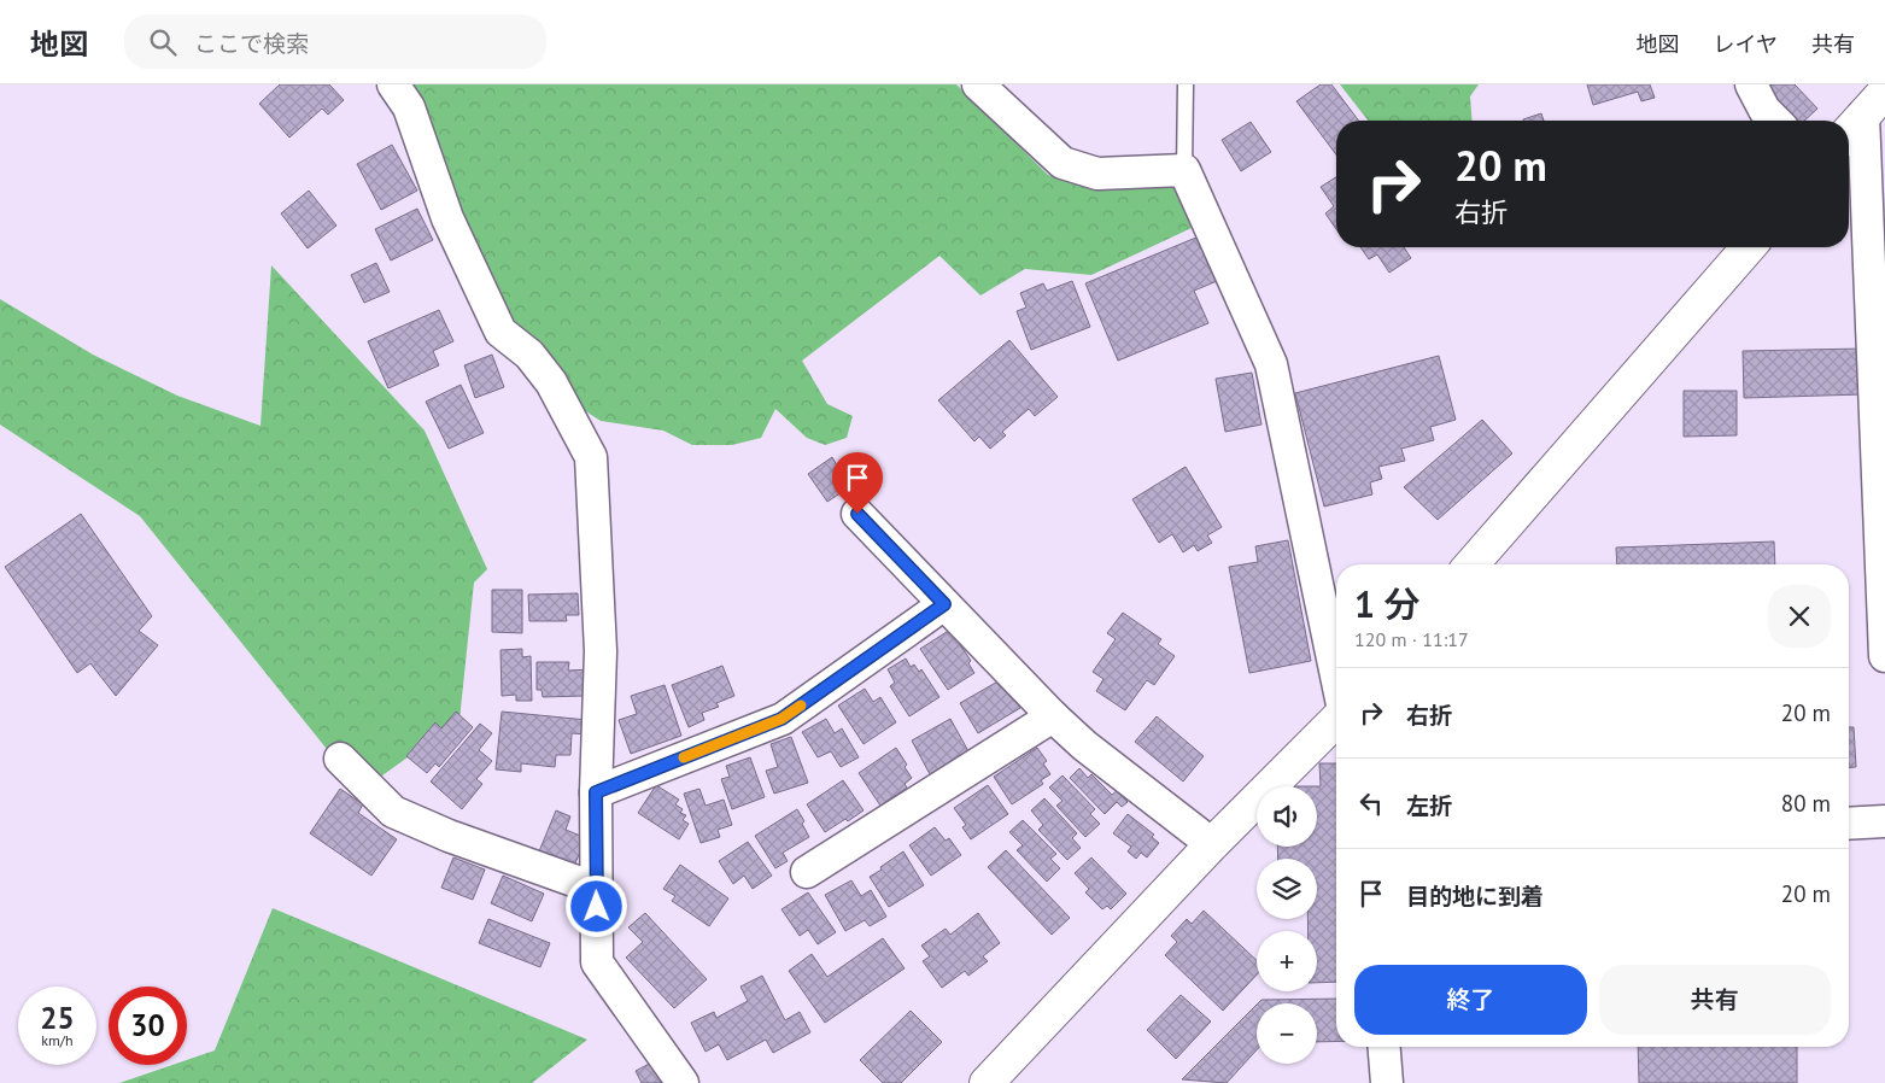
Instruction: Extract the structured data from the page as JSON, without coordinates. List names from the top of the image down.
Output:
{
  "page": {
    "header": "地図",
    "search": "ここで検索",
    "nav": ["地図", "レイヤ", "共有"],
    "turn": ["20 m", "右折"],
    "heading": ["1 分", "120 m · 11:17"],
    "list": [
      {
        "name": "右折",
        "value": "20 m"
      },
      {
        "name": "左折",
        "value": "80 m"
      },
      {
        "name": "目的地に到着",
        "value": "20 m"
      }
    ],
    "map_buttons": ["+", "−"],
    "buttons": ["終了", "共有"],
    "speed": "25 km/h",
    "limit": "30"
  }
}
